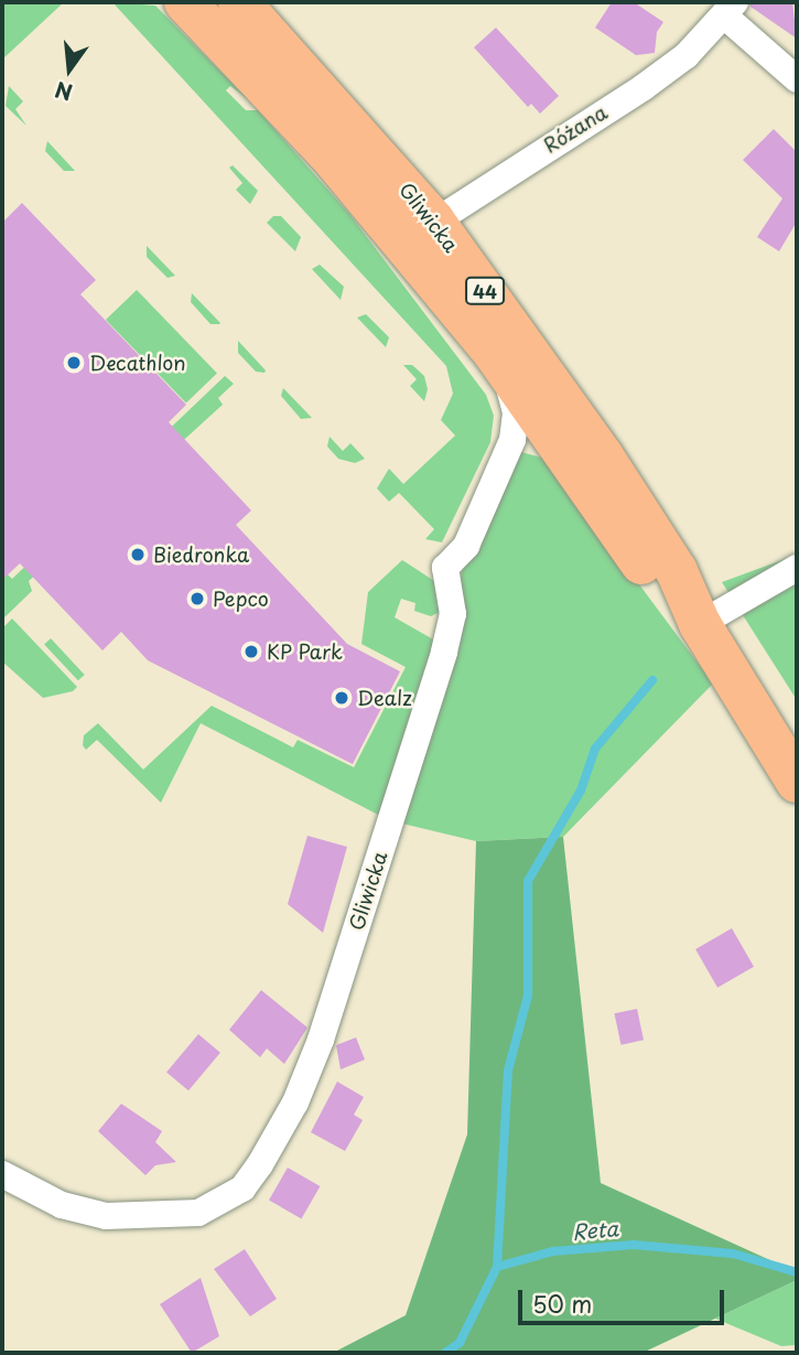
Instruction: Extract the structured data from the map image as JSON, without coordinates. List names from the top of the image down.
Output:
{
  "streets": {
    "main road": ["Gliwicka", "44"],
    "street": ["Różana"]
  },
  "crossings": [
    ["Różana", "Gliwicka"]
  ],
  "water": ["Reta"],
  "places": [
    "Decathlon",
    "Biedronka",
    "Pepco",
    "KP Park",
    "Dealz"
  ],
  "scale_bar": "50 m",
  "north": "bottom"
}
